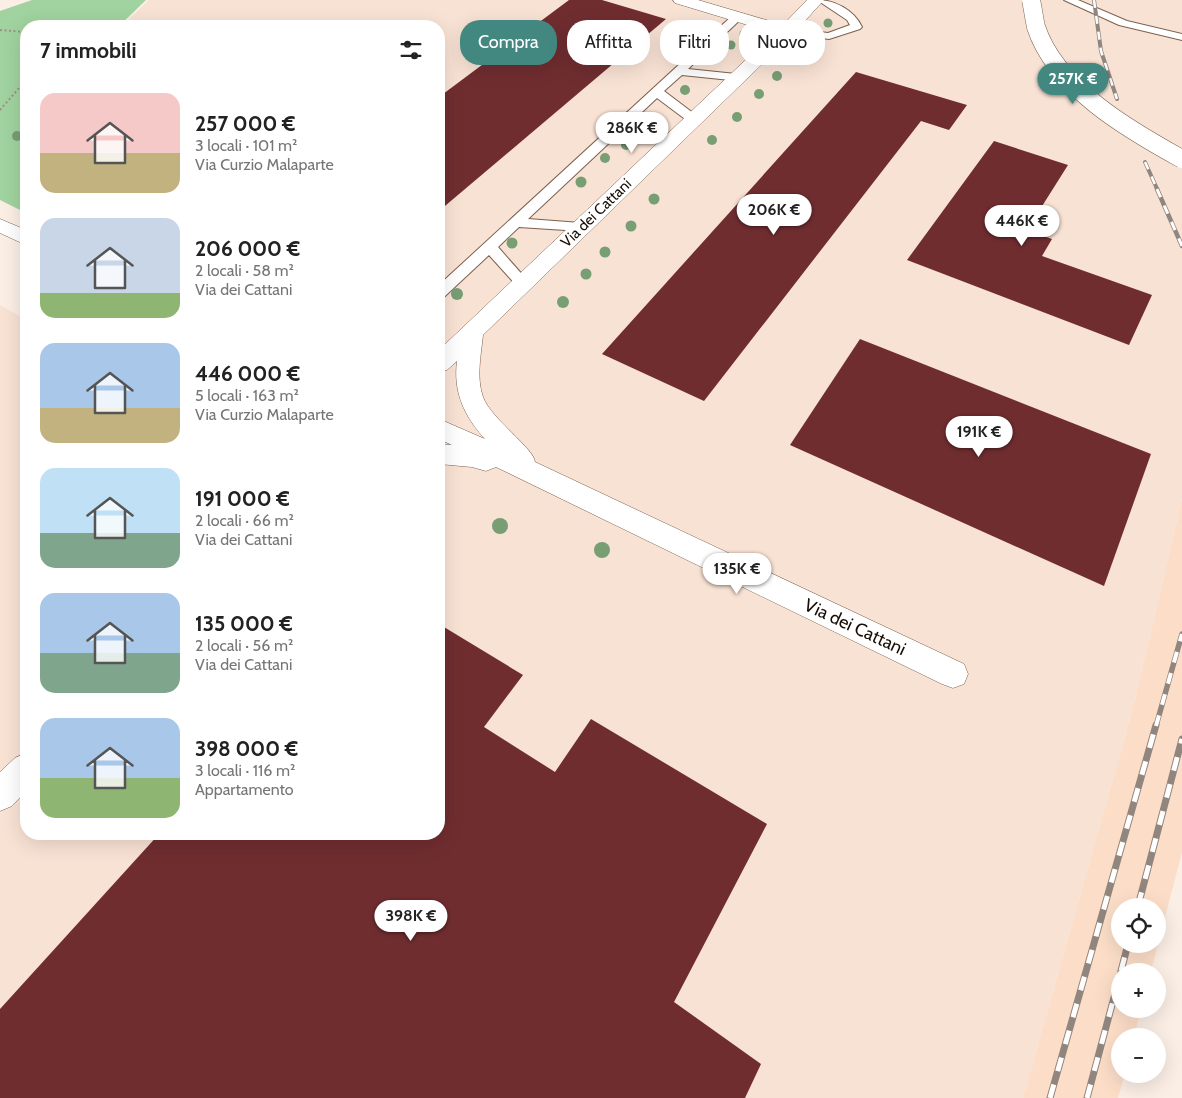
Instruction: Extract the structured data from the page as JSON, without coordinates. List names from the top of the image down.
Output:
{
  "streets": {
    "street": ["Via dei Cattani"]
  },
  "page": {
    "chip": [
      "Compra",
      "Affitta",
      "Filtri",
      "Nuovo"
    ],
    "heading": "7 immobili",
    "price": [
      "257K €",
      "286K €",
      "206K €",
      "446K €",
      "191K €",
      "135K €",
      "398K €"
    ],
    "list": [
      {
        "name": "257 000 €",
        "note": "3 locali · 101 m² · Via Curzio Malaparte"
      },
      {
        "name": "206 000 €",
        "note": "2 locali · 58 m² · Via dei Cattani"
      },
      {
        "name": "446 000 €",
        "note": "5 locali · 163 m² · Via Curzio Malaparte"
      },
      {
        "name": "191 000 €",
        "note": "2 locali · 66 m² · Via dei Cattani"
      },
      {
        "name": "135 000 €",
        "note": "2 locali · 56 m² · Via dei Cattani"
      },
      {
        "name": "398 000 €",
        "note": "3 locali · 116 m² · Appartamento"
      }
    ],
    "map_buttons": ["+", "−"]
  }
}
